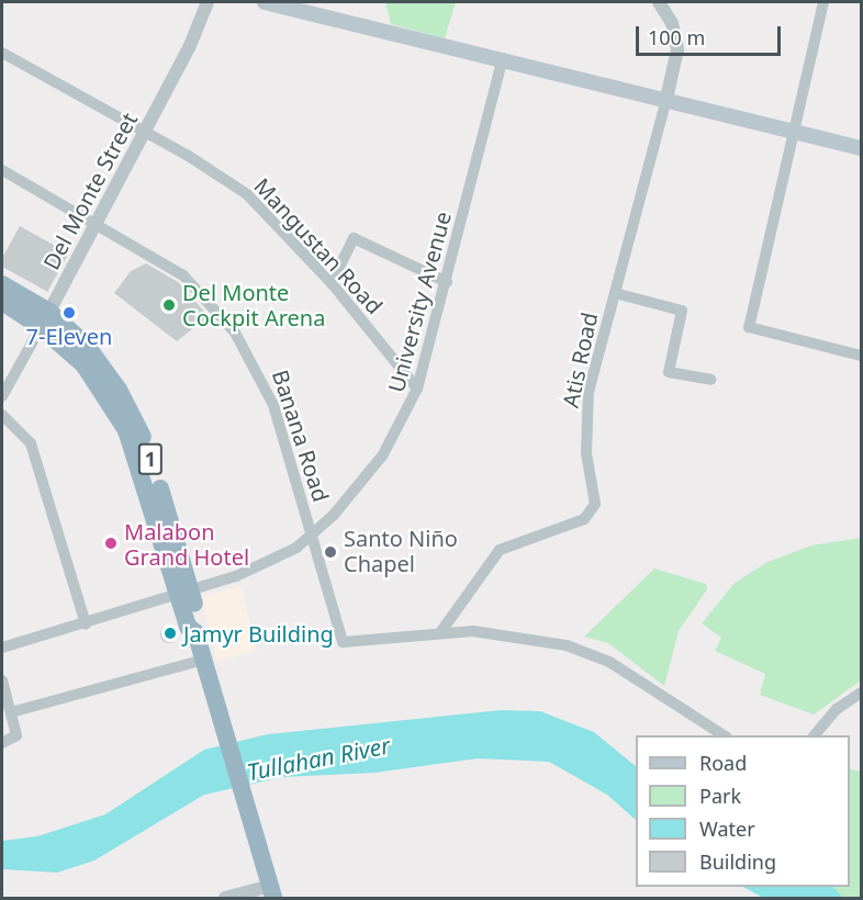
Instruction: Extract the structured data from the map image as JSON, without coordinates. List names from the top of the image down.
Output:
{
  "streets": {
    "highway": ["1"],
    "street": [
      "Del Monte Street",
      "Mangustan Road",
      "University Avenue",
      "Atis Road",
      "Banana Road"
    ]
  },
  "crossings": [
    ["Del Monte Street", "Mangustan Road"],
    ["Del Monte Street", "Banana Road"],
    ["Del Monte Street", "1"],
    ["Mangustan Road", "University Avenue"],
    ["University Avenue", "Banana Road"],
    ["University Avenue", "1"],
    ["Atis Road", "Banana Road"]
  ],
  "water": ["Tullahan River"],
  "places": [
    "Del Monte Cockpit Arena",
    "7-Eleven",
    "Malabon Grand Hotel",
    "Santo Niño Chapel",
    "Jamyr Building"
  ],
  "legend": [
    "Road",
    "Park",
    "Water",
    "Building"
  ],
  "scale_bar": "100 m"
}
